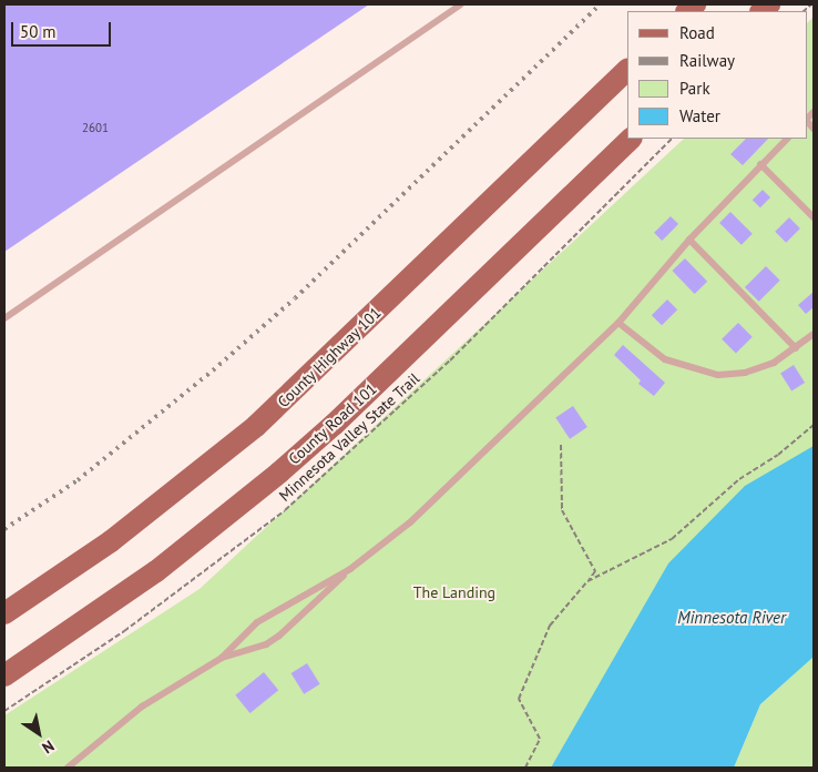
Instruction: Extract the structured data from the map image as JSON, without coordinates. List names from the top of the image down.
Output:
{
  "streets": {
    "main road": ["County Highway 101", "County Road 101"],
    "path": ["Minnesota Valley State Trail"]
  },
  "water": ["Minnesota River"],
  "parks": ["The Landing"],
  "house_numbers": ["2601"],
  "legend": [
    "Road",
    "Railway",
    "Park",
    "Water"
  ],
  "scale_bar": "50 m",
  "north": "bottom right"
}
